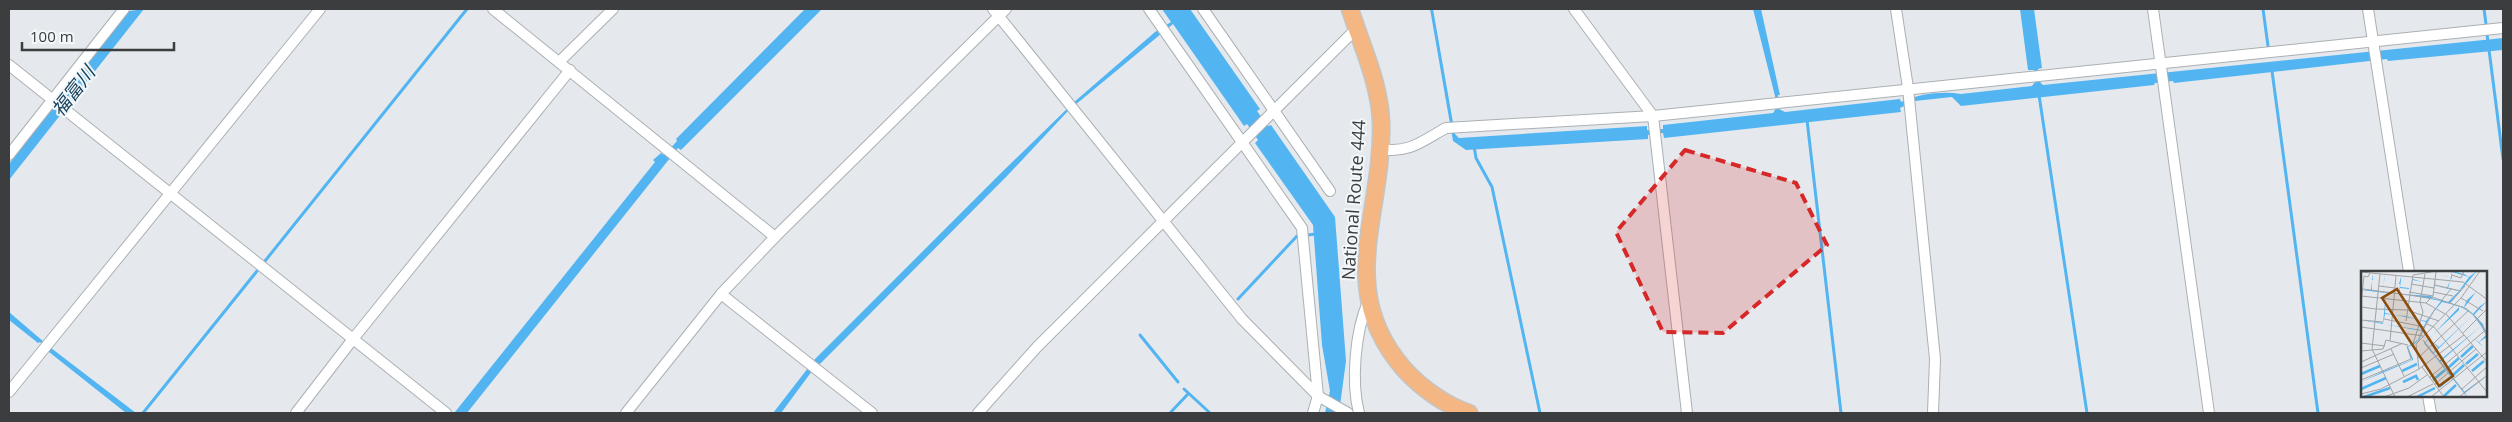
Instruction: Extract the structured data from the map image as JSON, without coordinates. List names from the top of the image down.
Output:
{
  "streets": {
    "highway": ["National Route 444"]
  },
  "water": ["福富川"],
  "scale_bar": "100 m"
}
